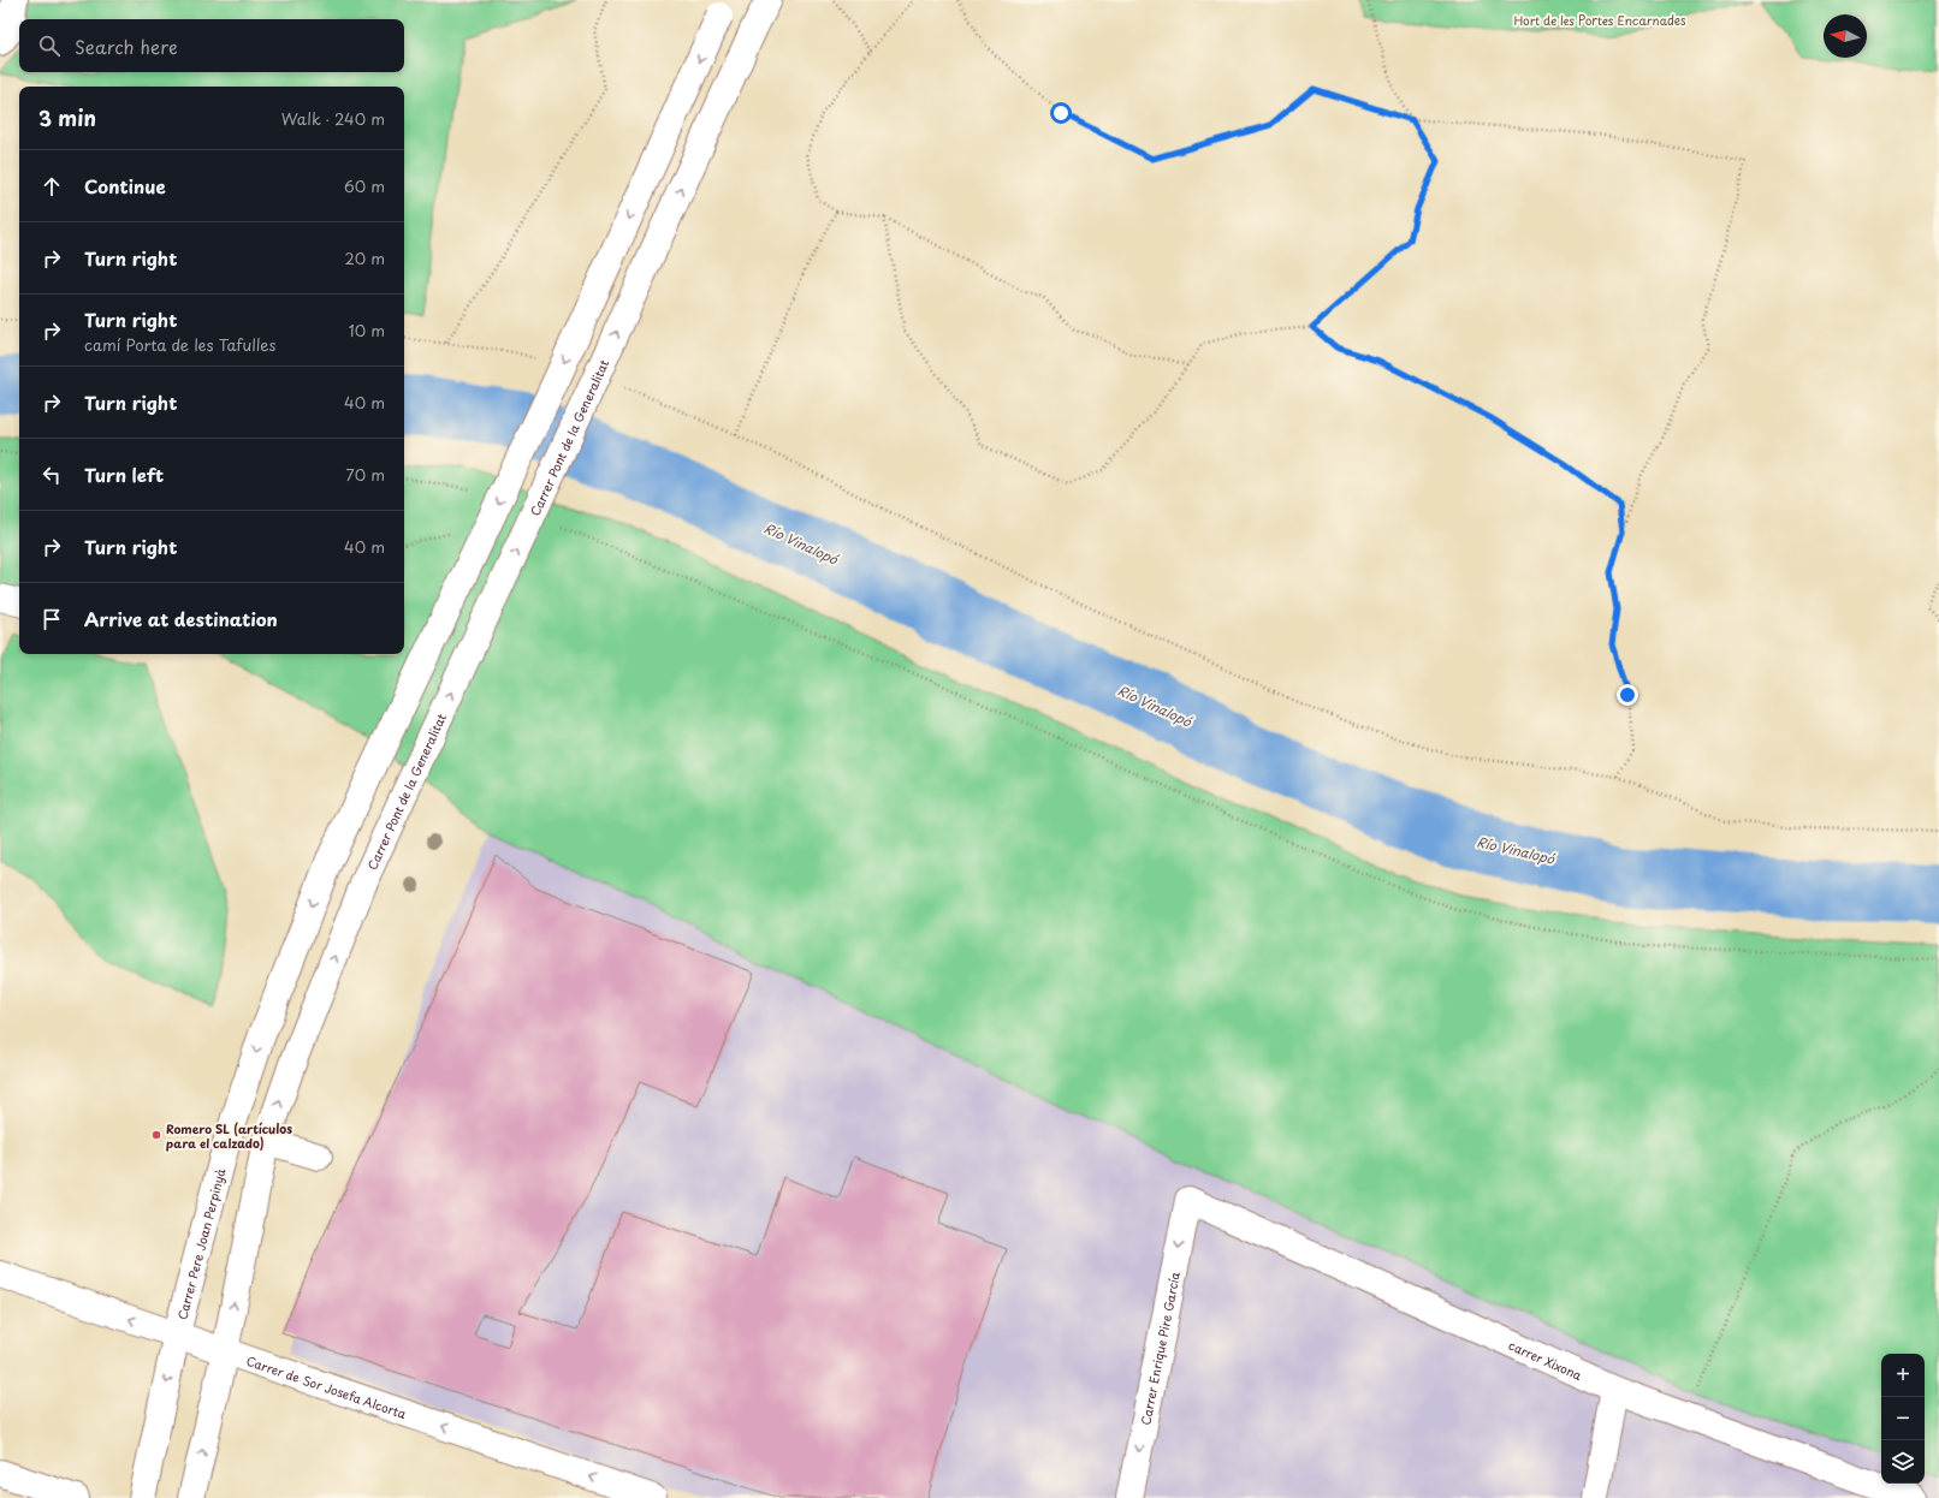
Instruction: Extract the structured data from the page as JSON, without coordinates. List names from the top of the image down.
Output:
{
  "streets": {
    "main road": [
      "Carrer Pont de la Generalitat",
      "Carrer Pere Joan Perpinyà",
      "Carrer Enrique Pire García",
      "carrer Xixona",
      "Carrer de Sor Josefa Alcorta"
    ]
  },
  "crossings": [
    ["Carrer Pere Joan Perpinyà", "Carrer de Sor Josefa Alcorta"],
    ["Carrer Enrique Pire García", "carrer Xixona"]
  ],
  "one_way": [
    "Carrer Pont de la Generalitat",
    "Carrer Pere Joan Perpinyà",
    "Carrer Enrique Pire García",
    "Carrer de Sor Josefa Alcorta"
  ],
  "water": ["Río Vinalopó"],
  "parks": ["Hort de les Portes Encarnades"],
  "places": ["Romero SL (artículos para el calzado)"],
  "north": "left",
  "page": {
    "search": "Search here",
    "heading": ["3 min", "Walk · 240 m"],
    "list": [
      ["Continue", "60 m"],
      ["Turn right", "20 m"],
      ["Turn right", "camí Porta de les Tafulles", "10 m"],
      ["Turn right", "40 m"],
      ["Turn left", "70 m"],
      ["Turn right", "40 m"],
      "Arrive at destination"
    ],
    "map_buttons": ["+", "−"]
  }
}
